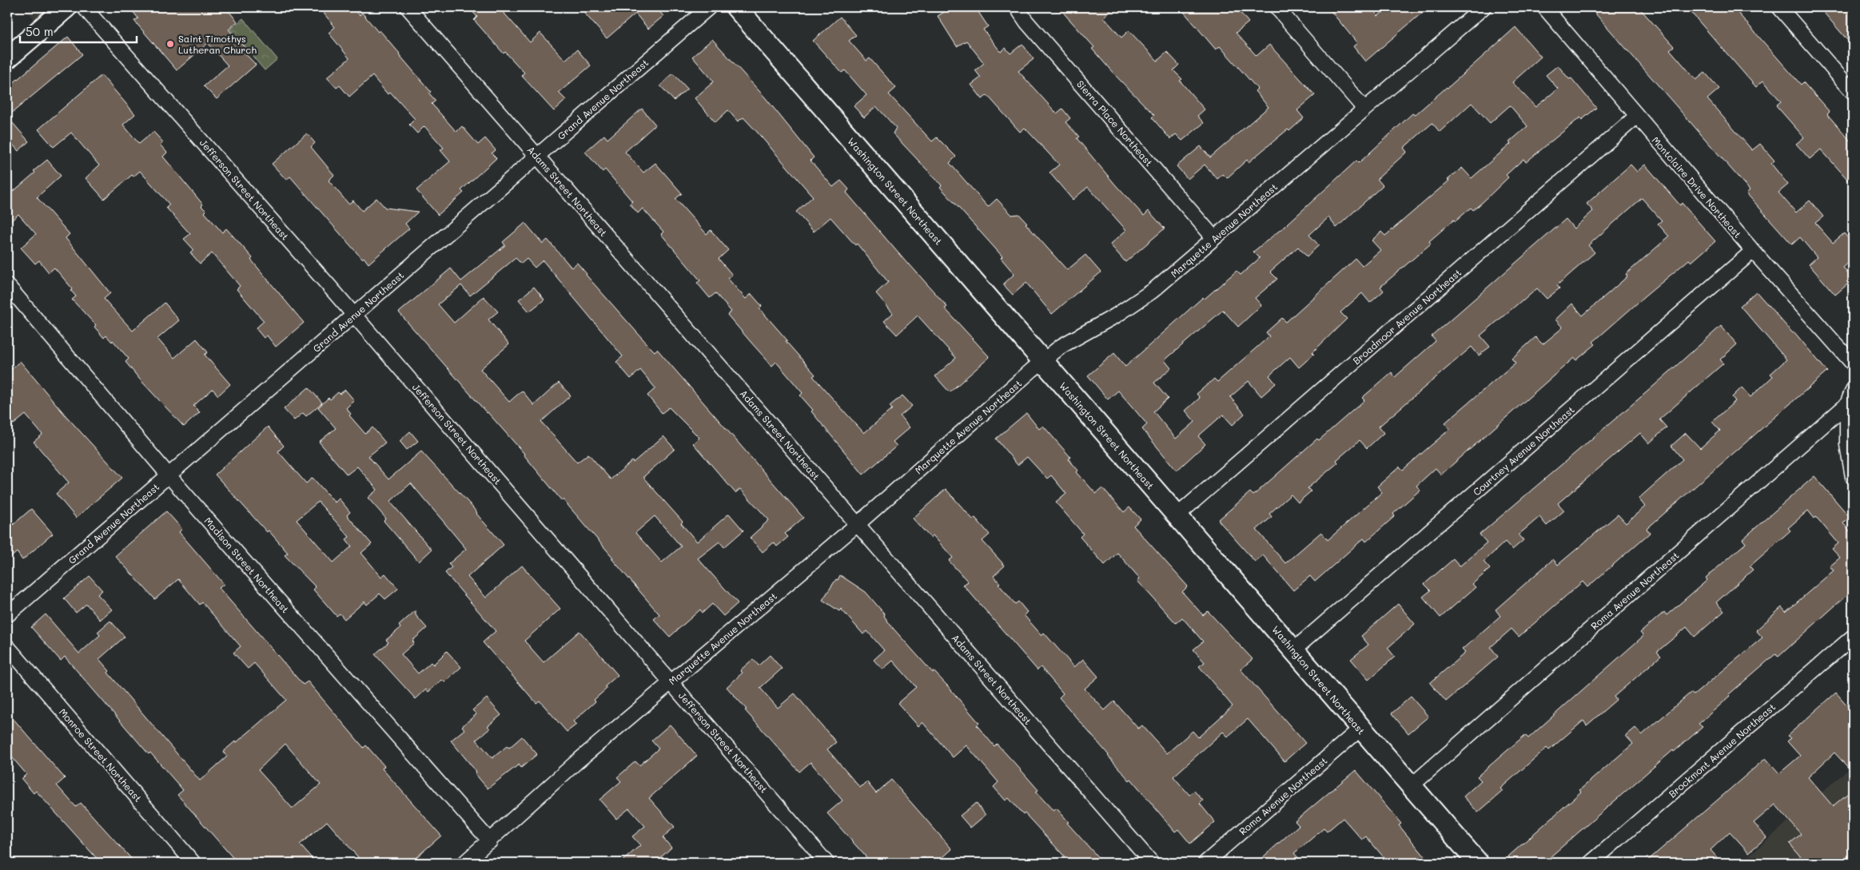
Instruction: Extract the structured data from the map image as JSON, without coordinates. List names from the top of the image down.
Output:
{
  "streets": {
    "street": [
      "Grand Avenue Northeast",
      "Sierra Place Northeast",
      "Montclaire Drive Northeast",
      "Jefferson Street Northeast",
      "Adams Street Northeast",
      "Washington Street Northeast",
      "Marquette Avenue Northeast",
      "Broadmoor Avenue Northeast",
      "Courtney Avenue Northeast",
      "Madison Street Northeast",
      "Roma Avenue Northeast",
      "Brockmont Avenue Northeast",
      "Monroe Street Northeast"
    ]
  },
  "crossings": [
    ["Grand Avenue Northeast", "Jefferson Street Northeast"],
    ["Grand Avenue Northeast", "Adams Street Northeast"],
    ["Grand Avenue Northeast", "Madison Street Northeast"],
    ["Sierra Place Northeast", "Marquette Avenue Northeast"],
    ["Montclaire Drive Northeast", "Broadmoor Avenue Northeast"],
    ["Montclaire Drive Northeast", "Courtney Avenue Northeast"],
    ["Jefferson Street Northeast", "Marquette Avenue Northeast"],
    ["Adams Street Northeast", "Marquette Avenue Northeast"],
    ["Washington Street Northeast", "Marquette Avenue Northeast"],
    ["Washington Street Northeast", "Broadmoor Avenue Northeast"],
    ["Washington Street Northeast", "Courtney Avenue Northeast"],
    ["Washington Street Northeast", "Roma Avenue Northeast"],
    ["Marquette Avenue Northeast", "Madison Street Northeast"]
  ],
  "places": ["Saint Timothys Lutheran Church"],
  "scale_bar": "50 m"
}
